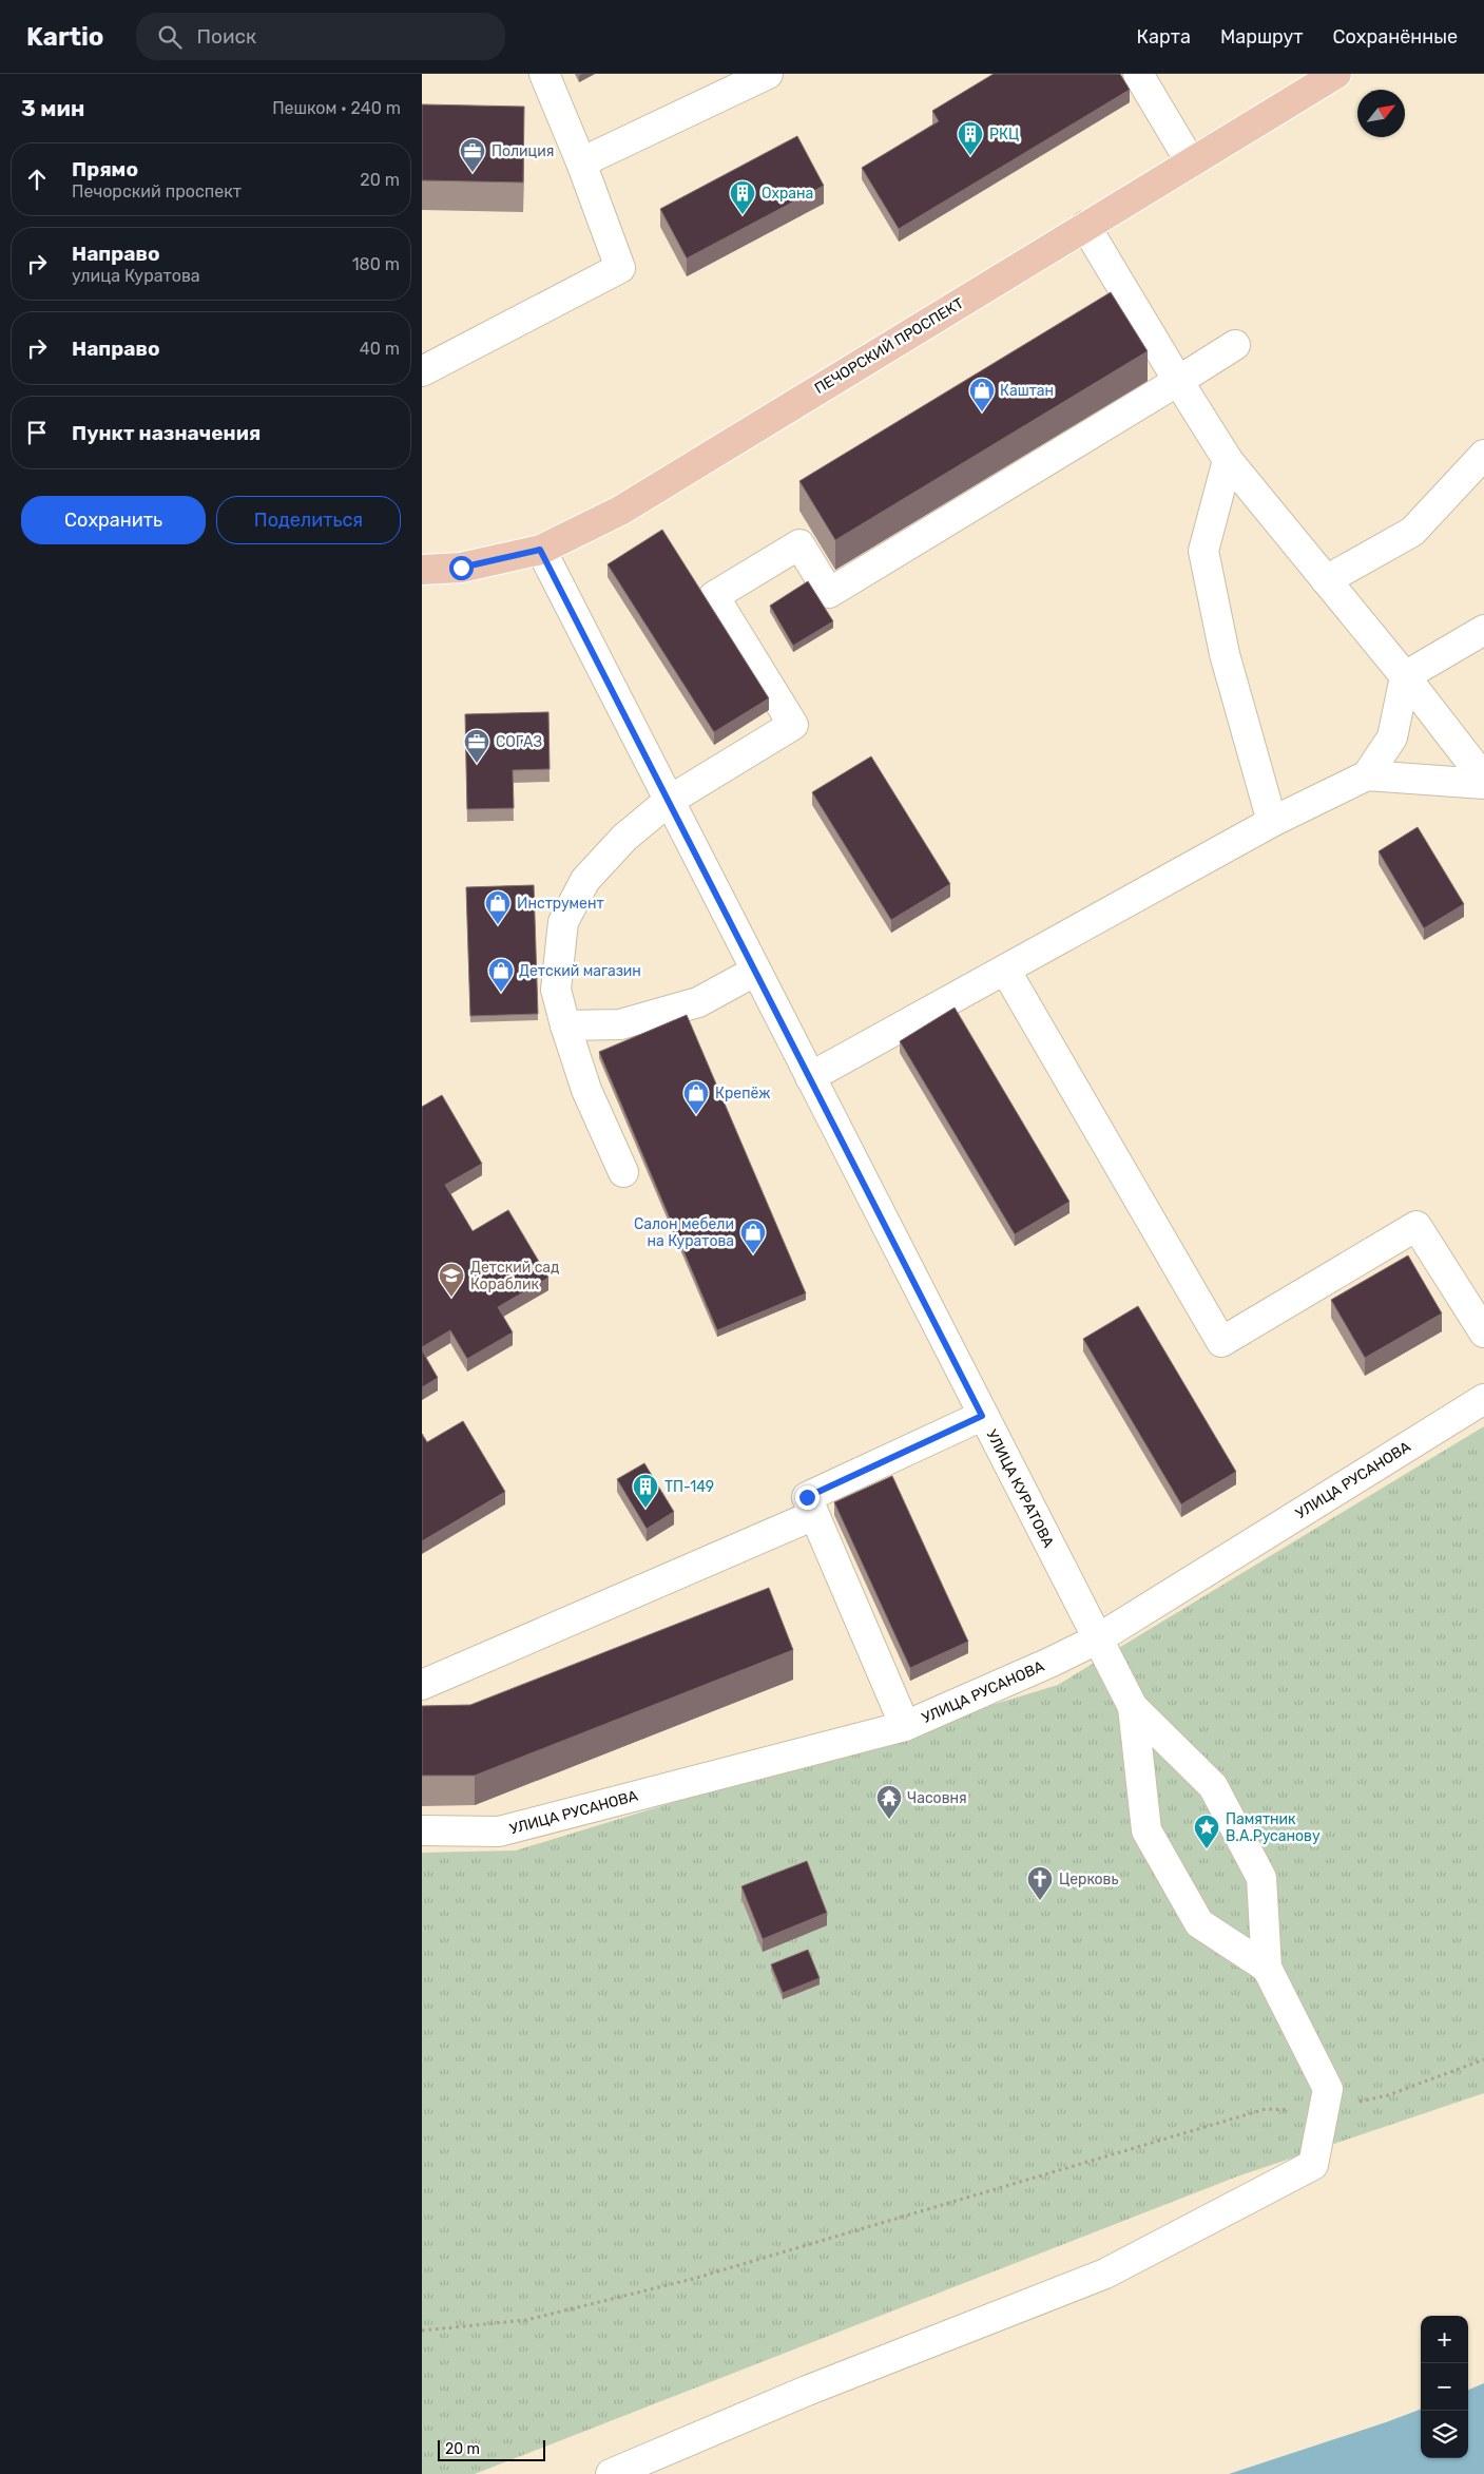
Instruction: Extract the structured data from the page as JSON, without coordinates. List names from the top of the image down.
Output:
{
  "streets": {
    "main road": ["ПЕЧОРСКИЙ ПРОСПЕКТ"],
    "street": ["УЛИЦА РУСАНОВА", "УЛИЦА КУРАТОВА"]
  },
  "crossings": [
    ["ПЕЧОРСКИЙ ПРОСПЕКТ", "УЛИЦА КУРАТОВА"],
    ["УЛИЦА РУСАНОВА", "УЛИЦА КУРАТОВА"]
  ],
  "places": {
    "building": ["РКЦ", "Охрана", "ТП-149"],
    "office": ["Полиция", "СОГАЗ"],
    "shop": [
      "Каштан",
      "Инструмент",
      "Детский магазин",
      "Крепёж",
      "Салон мебели на Куратова"
    ],
    "school or university": ["Детский сад Кораблик"],
    "temple": ["Часовня"],
    "place": ["Памятник В.А.Русанову"],
    "church": ["Церковь"]
  },
  "scale_bar": "20 m",
  "north": "top right",
  "page": {
    "header": "Kartio",
    "search": "Поиск",
    "nav": ["Карта", "Маршрут", "Сохранённые"],
    "heading": ["3 мин", "Пешком · 240 m"],
    "list": [
      ["Прямо", "Печорский проспект", "20 m"],
      ["Направо", "улица Куратова", "180 m"],
      ["Направо", "40 m"],
      "Пункт назначения"
    ],
    "buttons": ["Сохранить", "Поделиться"],
    "map_buttons": ["+", "−"],
    "scale": "20 m"
  }
}
